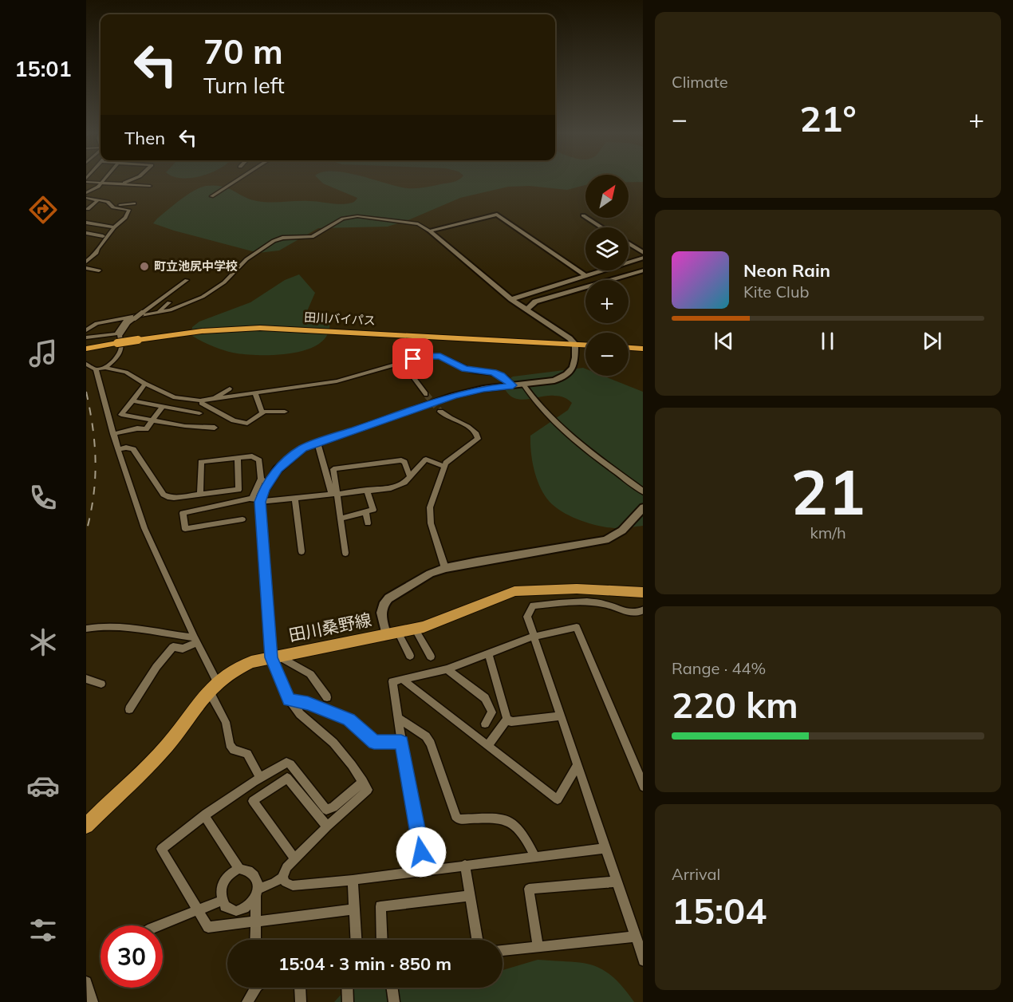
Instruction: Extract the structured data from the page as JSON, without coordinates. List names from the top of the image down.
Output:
{
  "streets": {
    "highway": ["田川バイパス"],
    "main road": ["田川桑野線"]
  },
  "places": ["町立池尻中学校"],
  "north": "top right",
  "page": {
    "tabs": "15:01",
    "tile": [
      "Climate",
      ["21", "km/h"],
      ["Range · 44%", "220 km"],
      ["Arrival", "15:04"]
    ],
    "turn": ["70 m", "Turn left"],
    "heat": ["−", "21°", "+"],
    "then": "Then",
    "map_buttons": ["+", "−"],
    "song": ["Neon Rain", "Kite Club"],
    "limit": "30",
    "trip": "15:04 · 3 min · 850 m"
  }
}
